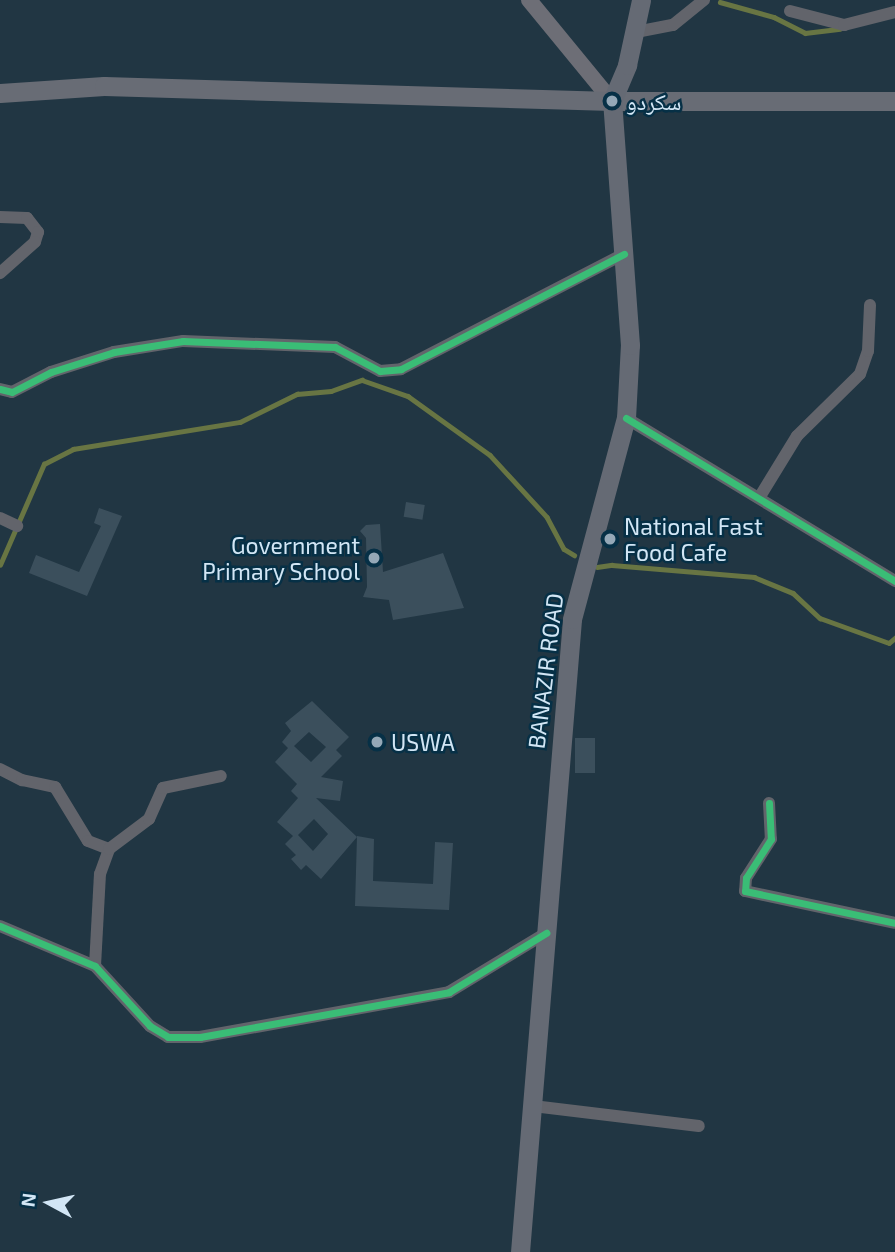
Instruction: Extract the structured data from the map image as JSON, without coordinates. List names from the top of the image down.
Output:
{
  "streets": {
    "highway": ["BANAZIR ROAD"]
  },
  "places": [
    "سکردو",
    "National Fast Food Cafe",
    "Government Primary School",
    "USWA"
  ],
  "north": "left"
}
